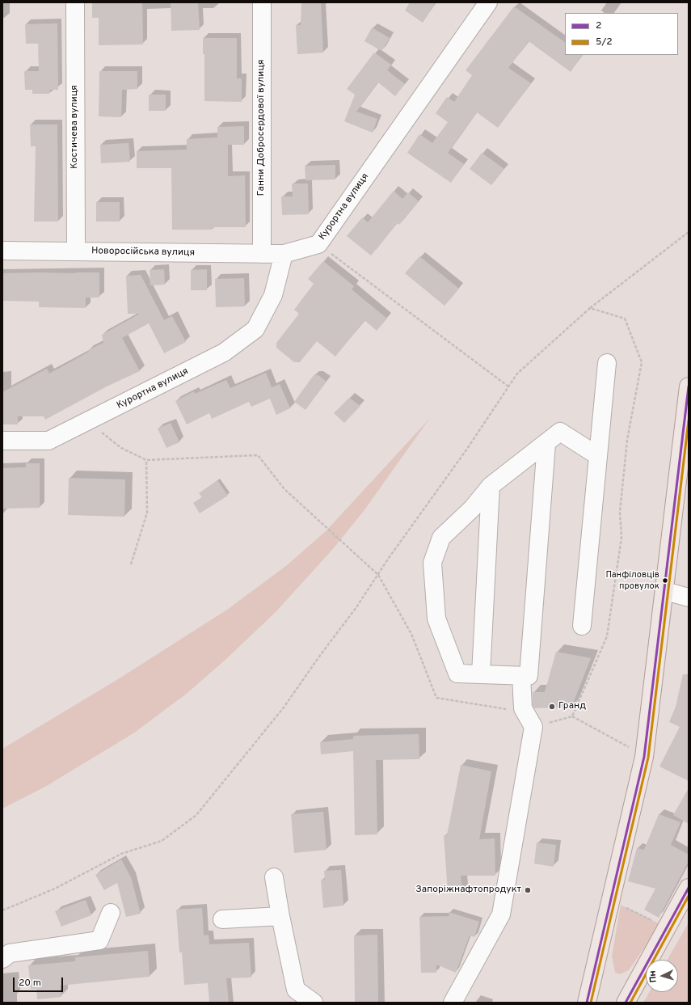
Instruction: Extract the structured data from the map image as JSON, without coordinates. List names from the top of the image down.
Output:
{
  "streets": {
    "street": [
      "Костичева вулиця",
      "Ганни Добросердової вулиця",
      "Курортна вулиця",
      "Новоросійська вулиця"
    ]
  },
  "crossings": [
    ["Костичева вулиця", "Новоросійська вулиця"],
    ["Ганни Добросердової вулиця", "Новоросійська вулиця"],
    ["Курортна вулиця", "Новоросійська вулиця"]
  ],
  "places": ["Панфіловців провулок", "Гранд", "Запоріжнафтопродукт"],
  "lines": ["transit line 2", "transit line 5/2"],
  "legend": ["2", "5/2"],
  "scale_bar": "20 m",
  "north": "left"
}
